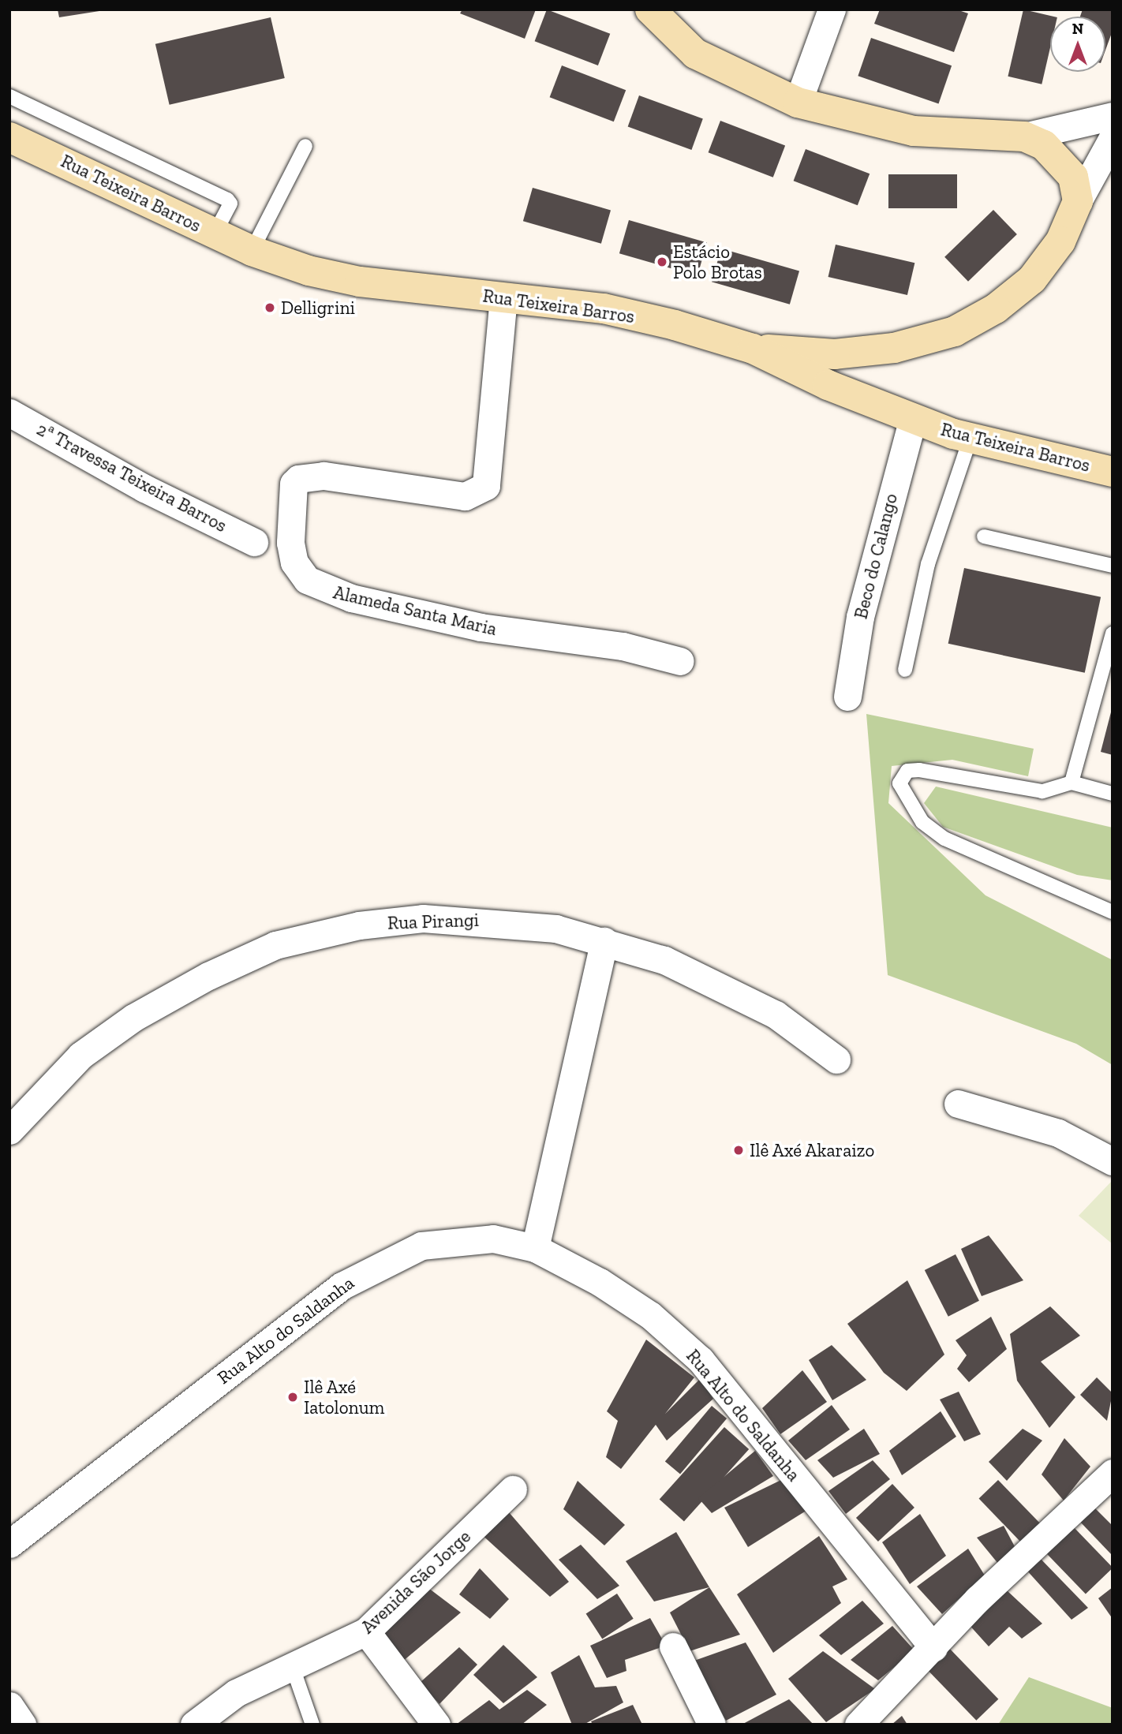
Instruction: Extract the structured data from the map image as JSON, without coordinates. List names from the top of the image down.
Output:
{
  "streets": {
    "main road": ["Rua Teixeira Barros"],
    "street": [
      "2ª Travessa Teixeira Barros",
      "Beco do Calango",
      "Alameda Santa Maria",
      "Rua Pirangi",
      "Rua Alto do Saldanha",
      "Avenida São Jorge"
    ]
  },
  "crossings": [
    ["Rua Teixeira Barros", "Beco do Calango"],
    ["Rua Teixeira Barros", "Alameda Santa Maria"]
  ],
  "places": [
    "Estácio Polo Brotas",
    "Delligrini",
    "Ilê Axé Akaraizo",
    "Ilê Axé Iatolonum"
  ],
  "north": "top"
}
